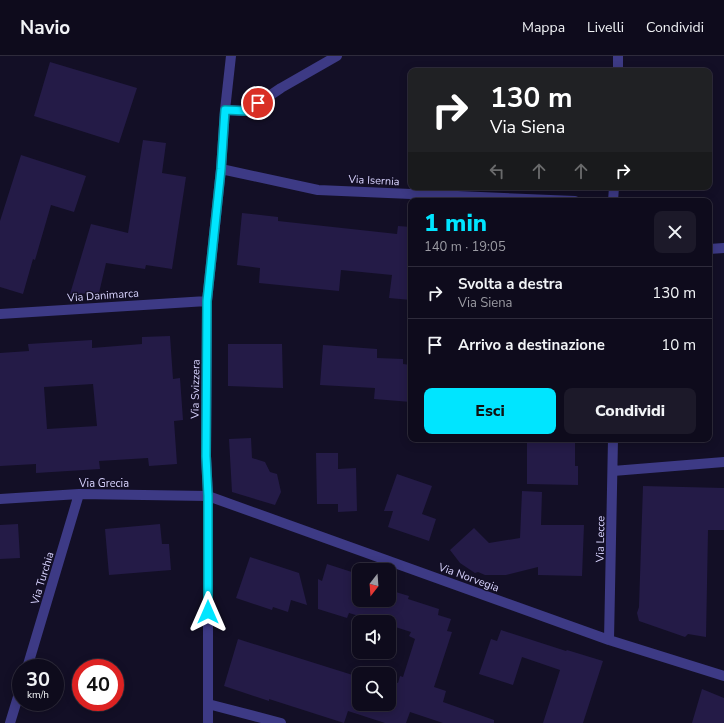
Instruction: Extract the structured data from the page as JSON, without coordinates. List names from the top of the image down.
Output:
{
  "streets": {
    "street": [
      "Via Isernia",
      "Via Danimarca",
      "Via Svizzera",
      "Via Grecia",
      "Via Lecce",
      "Via Norvegia",
      "Via Turchia"
    ]
  },
  "crossings": [
    ["Via Isernia", "Via Svizzera"],
    ["Via Danimarca", "Via Svizzera"],
    ["Via Svizzera", "Via Grecia"],
    ["Via Svizzera", "Via Norvegia"],
    ["Via Grecia", "Via Norvegia"],
    ["Via Grecia", "Via Turchia"],
    ["Via Lecce", "Via Norvegia"]
  ],
  "north": "bottom",
  "page": {
    "header": "Navio",
    "nav": ["Mappa", "Livelli", "Condividi"],
    "turn": ["130 m", "Via Siena"],
    "heading": ["1 min", "140 m · 19:05"],
    "list": [
      {
        "name": "Svolta a destra",
        "note": "Via Siena",
        "value": "130 m"
      },
      {
        "name": "Arrivo a destinazione",
        "value": "10 m"
      }
    ],
    "buttons": ["Esci", "Condividi"],
    "speed": "30 km/h",
    "limit": "40"
  }
}
